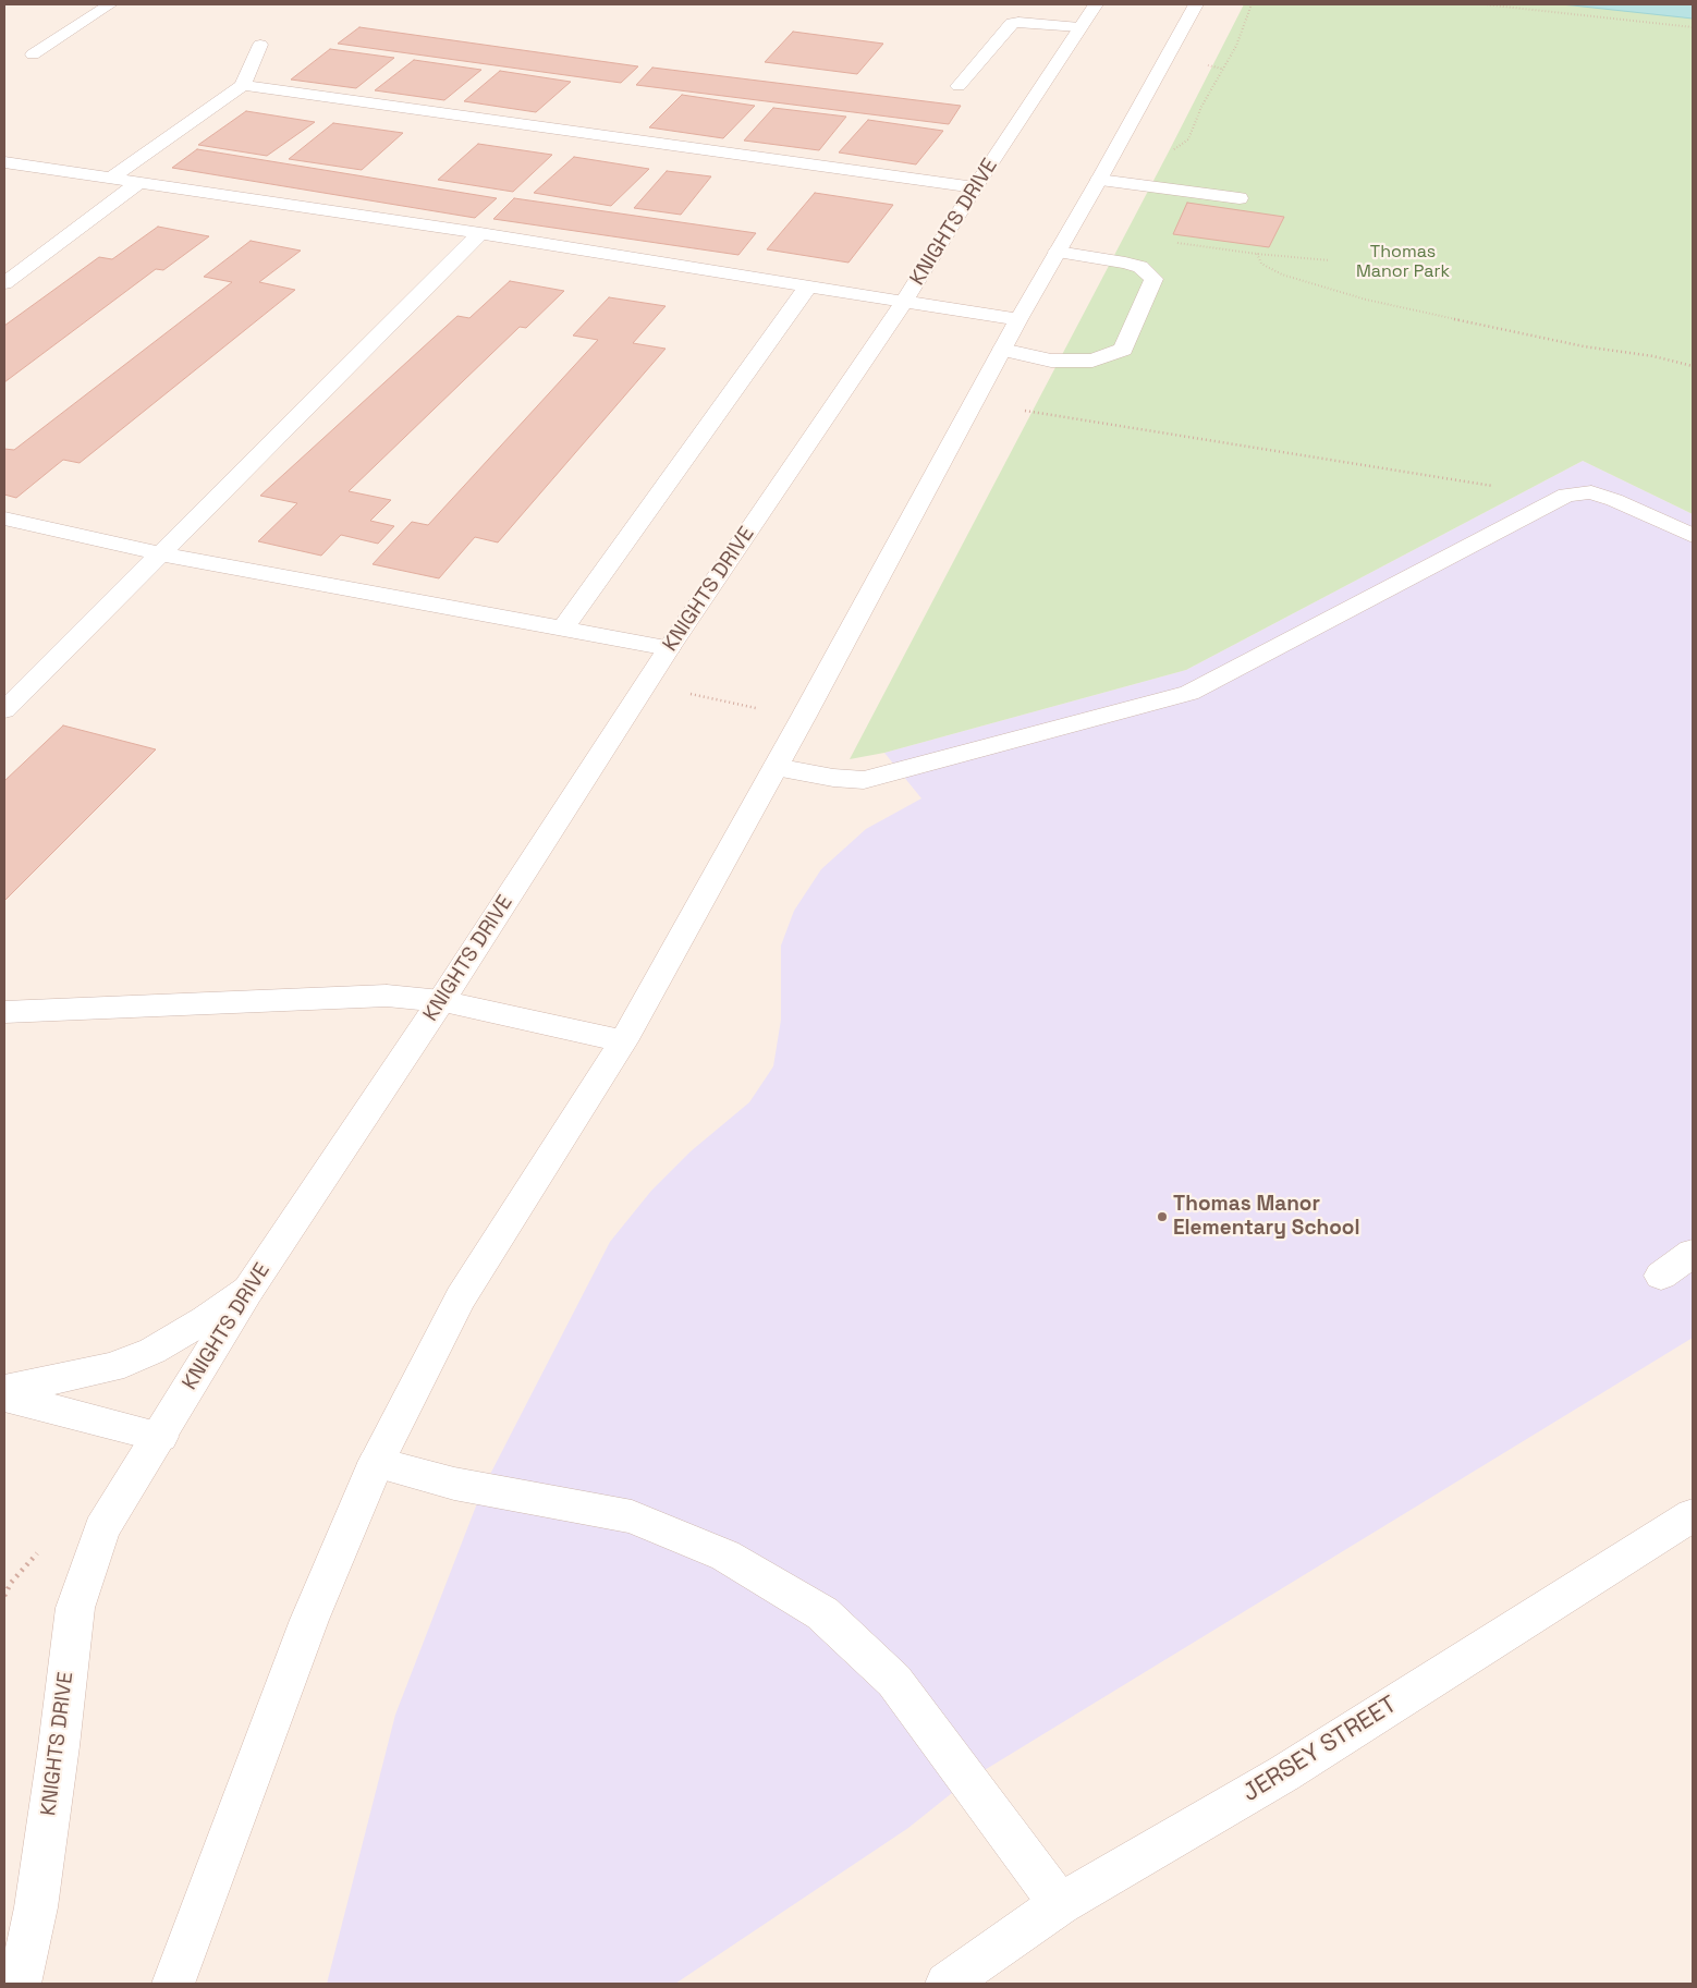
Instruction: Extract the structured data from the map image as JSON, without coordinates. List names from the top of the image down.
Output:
{
  "streets": {
    "street": ["KNIGHTS DRIVE", "JERSEY STREET"]
  },
  "parks": ["Thomas Manor Park"],
  "places": ["Thomas Manor Elementary School"]
}
